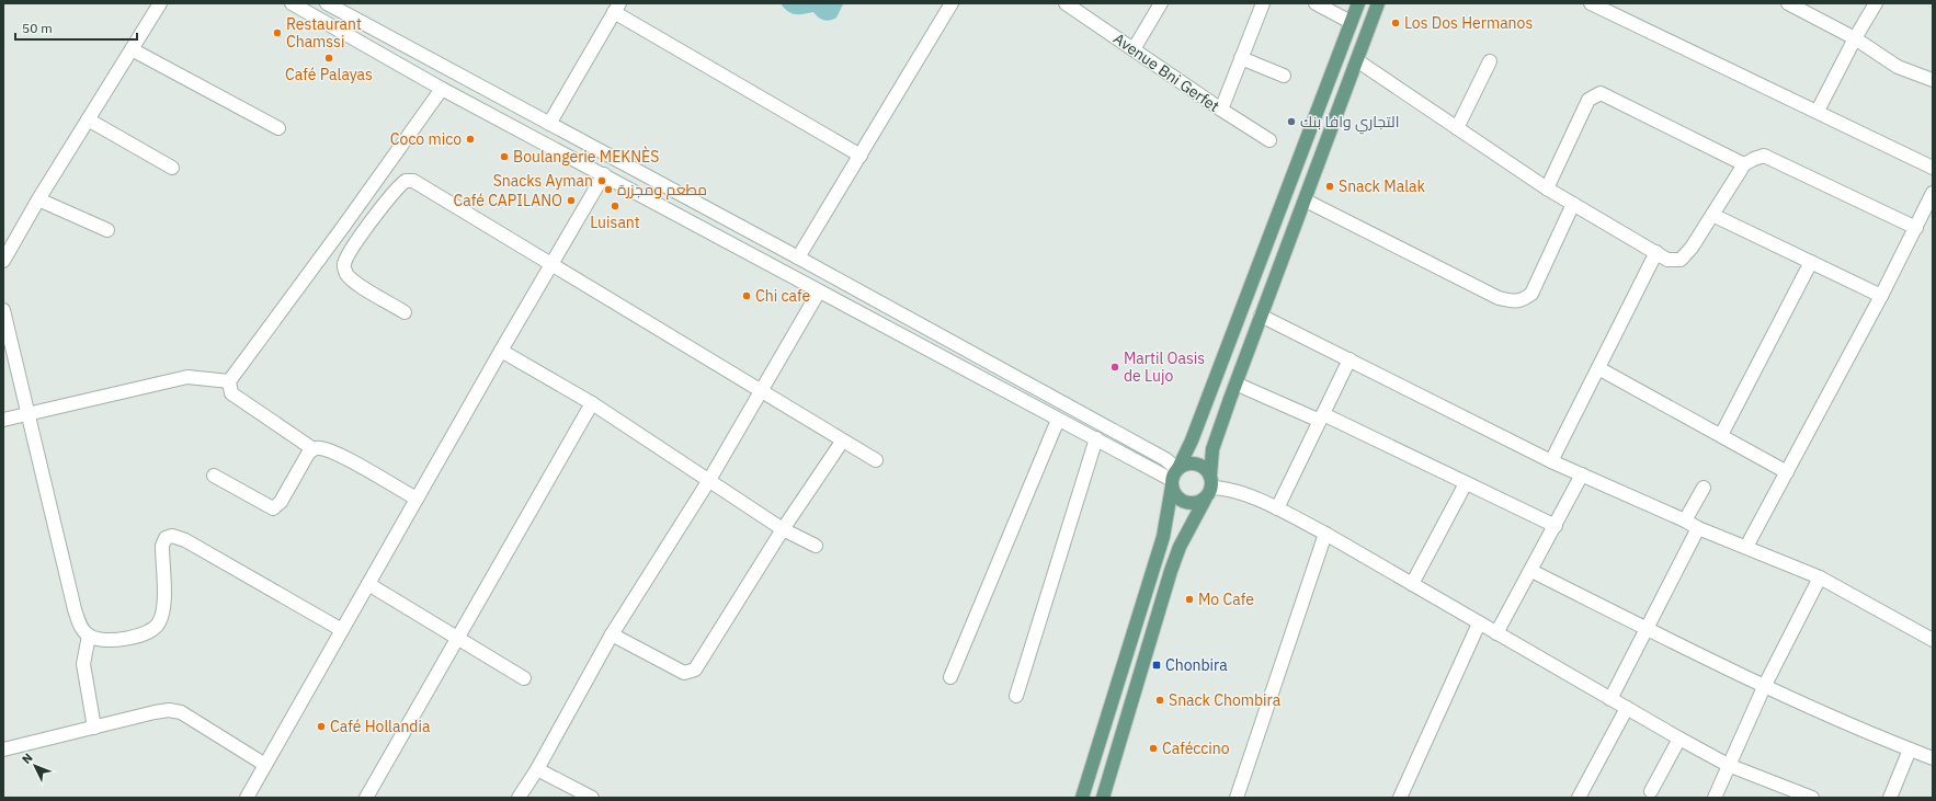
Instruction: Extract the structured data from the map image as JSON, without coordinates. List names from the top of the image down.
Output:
{
  "streets": {
    "street": ["Avenue Bni Gerfet"]
  },
  "places": {
    "other": [
      "Los Dos Hermanos",
      "Restaurant Chamssi",
      "Café Palayas",
      "التجاري وافا بنك",
      "Coco mico",
      "Boulangerie MEKNÈS",
      "Snacks Ayman",
      "Snack Malak",
      "مطعم ومجزرة",
      "Café CAPILANO",
      "Luisant",
      "Chi cafe",
      "Martil Oasis de Lujo",
      "Mo Cafe",
      "Snack Chombira",
      "Café Hollandia",
      "Caféccino"
    ],
    "transit": ["Chonbira"]
  },
  "scale_bar": "50 m",
  "north": "top left"
}
